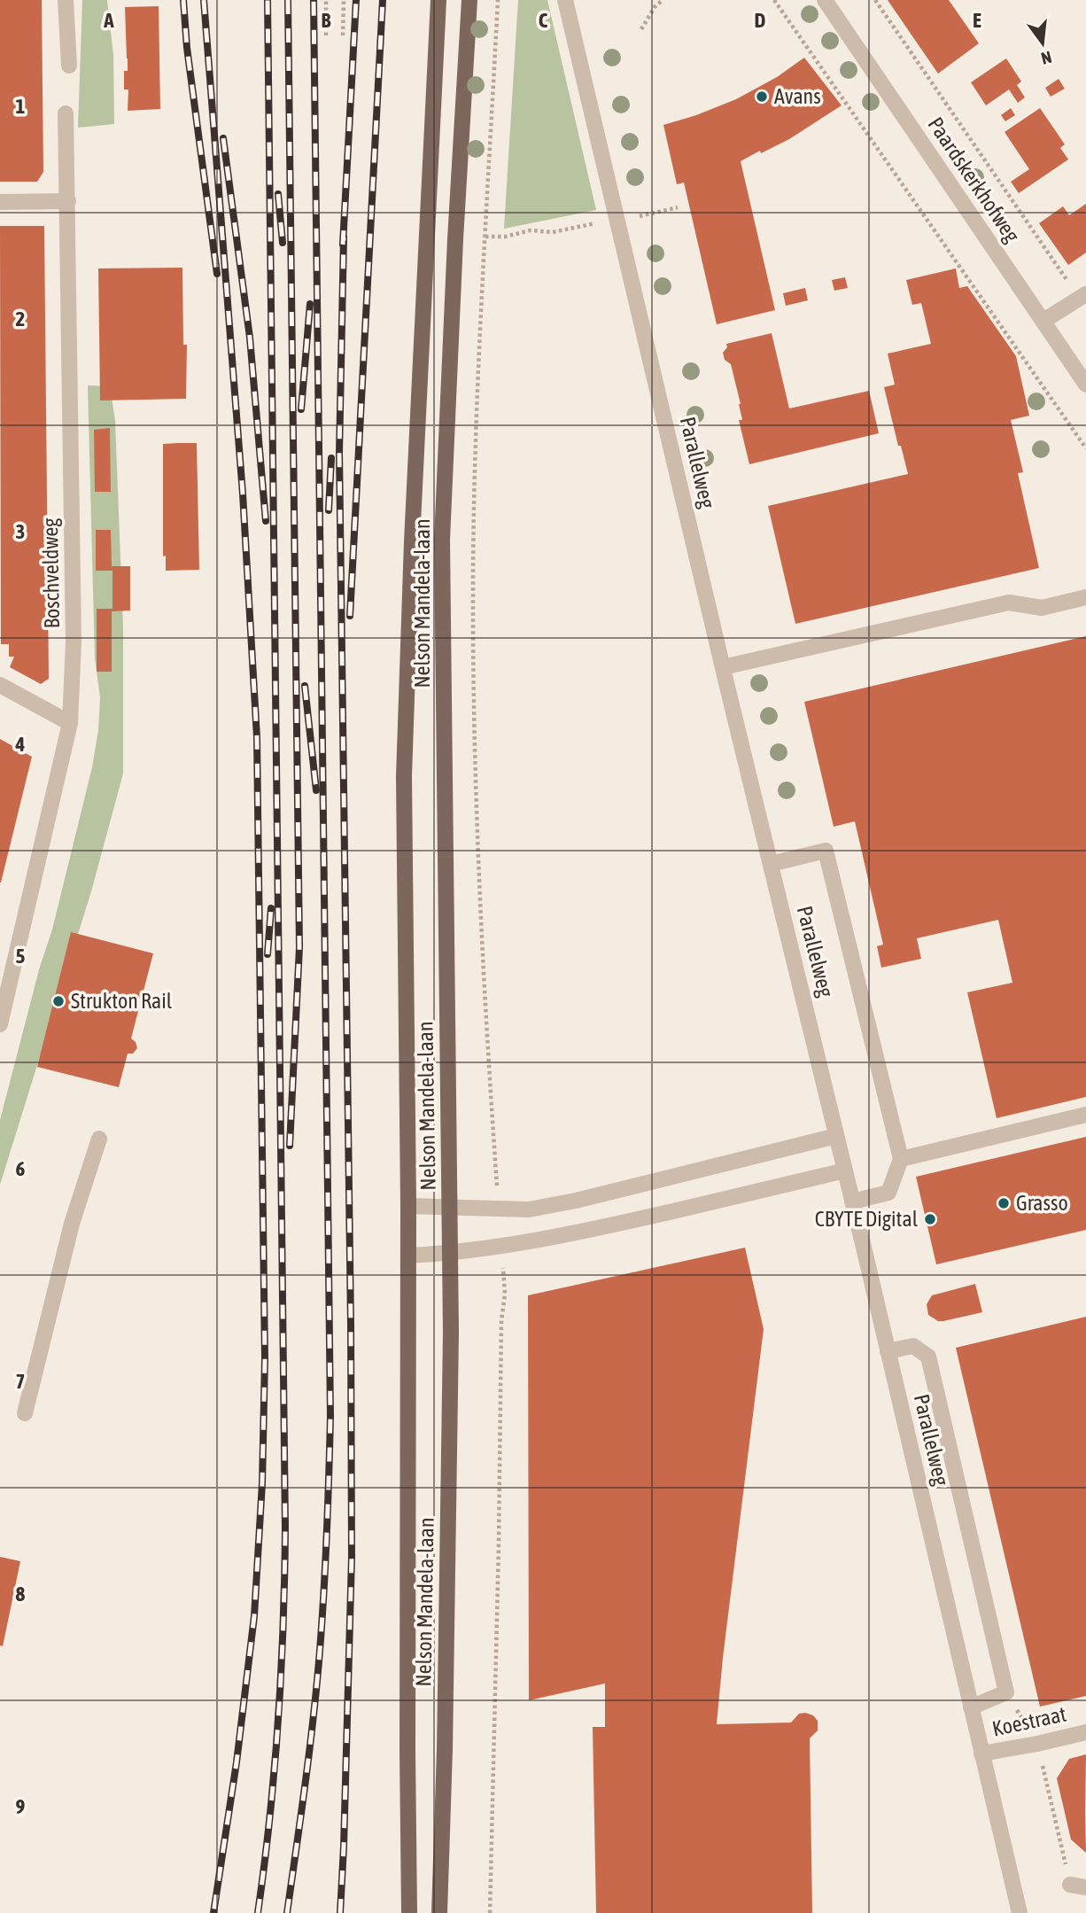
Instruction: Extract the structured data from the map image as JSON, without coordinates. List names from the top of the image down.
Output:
{
  "streets": {
    "main road": ["Nelson Mandela-laan"],
    "street": [
      "Paardskerkhofweg",
      "Parallelweg",
      "Boschveldweg",
      "Koestraat"
    ]
  },
  "crossings": [
    ["Parallelweg", "Nelson Mandela-laan"],
    ["Parallelweg", "Koestraat"]
  ],
  "places": [
    "Avans",
    "Strukton Rail",
    "Grasso",
    "CBYTE Digital"
  ],
  "north": "bottom",
  "grid": {
    "columns": [
      "A",
      "B",
      "C",
      "D",
      "E"
    ],
    "rows": [
      "1",
      "2",
      "3",
      "4",
      "5",
      "6",
      "7",
      "8",
      "9"
    ]
  }
}
